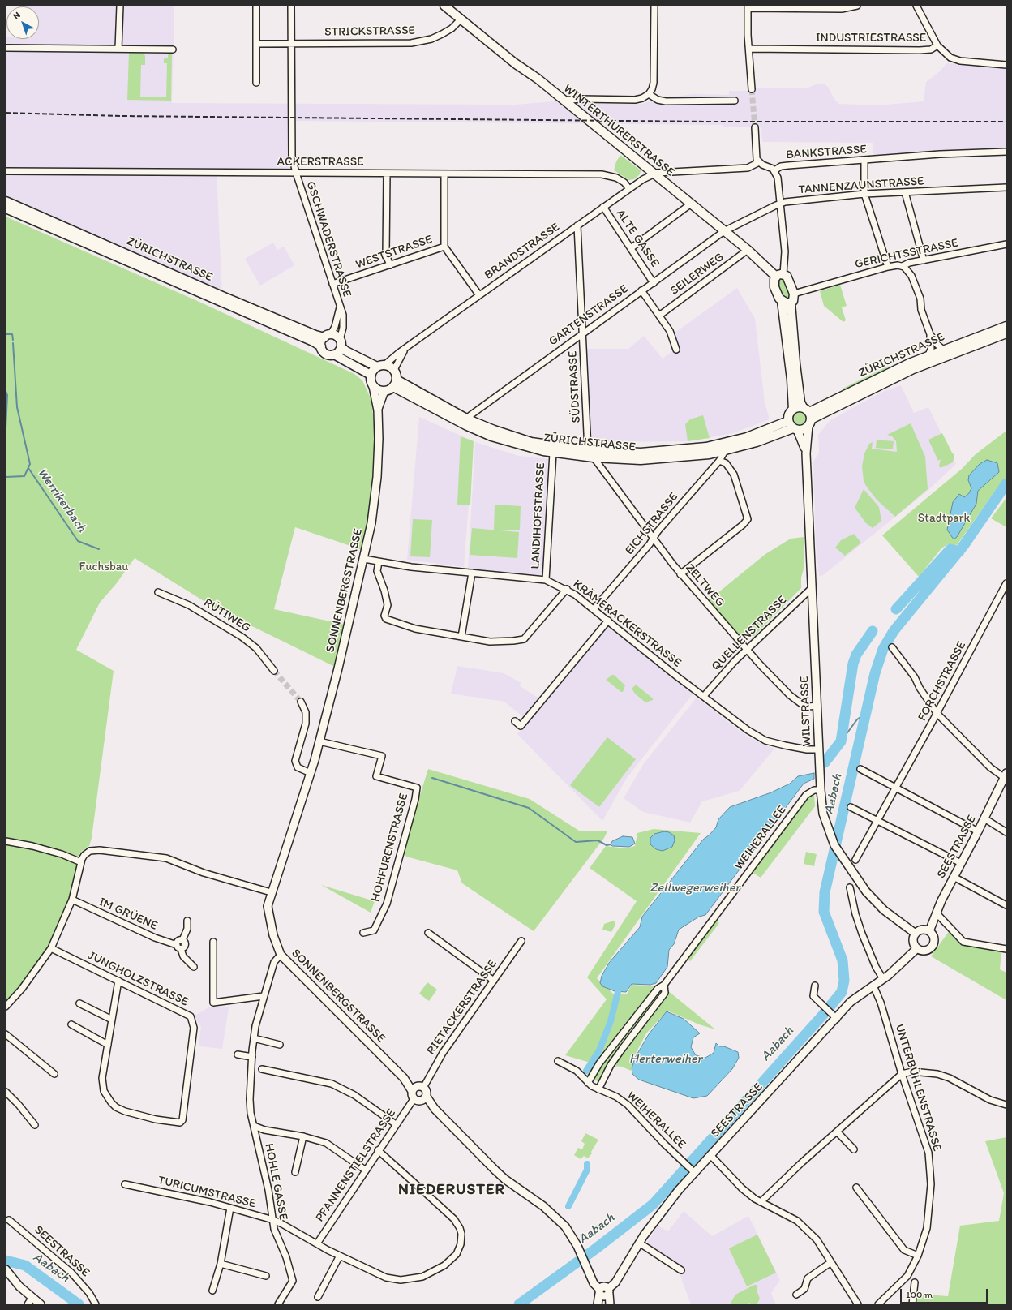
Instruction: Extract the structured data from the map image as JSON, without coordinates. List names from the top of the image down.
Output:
{
  "streets": {
    "main road": ["WINTERTHURERSTRASSE", "ZÜRICHSTRASSE"],
    "street": [
      "STRICKSTRASSE",
      "INDUSTRIESTRASSE",
      "BANKSTRASSE",
      "ACKERSTRASSE",
      "TANNENZAUNSTRASSE",
      "ALTE GASSE",
      "GSCHWADERSTRASSE",
      "BRANDSTRASSE",
      "WESTSTRASSE",
      "GERICHTSSTRASSE",
      "SEILERWEG",
      "GARTENSTRASSE",
      "SÜDSTRASSE",
      "LANDIHOFSTRASSE",
      "EICHSTRASSE",
      "ZELTWEG",
      "SONNENBERGSTRASSE",
      "RÜTIWEG",
      "KRÄMERACKERSTRASSE",
      "QUELLENSTRASSE",
      "FORCHSTRASSE",
      "WILSTRASSE",
      "WEIHERALLEE",
      "SEESTRASSE",
      "HOHFURENSTRASSE",
      "IM GRÜENE",
      "JUNGHOLZSTRASSE",
      "RIETACKERSTRASSE",
      "UNTERBÜHLENSTRASSE",
      "PFANNENSTIELSTRASSE",
      "HOHLE GASSE",
      "TURICUMSTRASSE"
    ]
  },
  "crossings": [
    ["STRICKSTRASSE", "WINTERTHURERSTRASSE"],
    ["STRICKSTRASSE", "GSCHWADERSTRASSE"],
    ["WINTERTHURERSTRASSE", "TANNENZAUNSTRASSE"],
    ["WINTERTHURERSTRASSE", "BRANDSTRASSE"],
    ["WINTERTHURERSTRASSE", "GERICHTSSTRASSE"],
    ["WINTERTHURERSTRASSE", "SEILERWEG"],
    ["WINTERTHURERSTRASSE", "GARTENSTRASSE"],
    ["ACKERSTRASSE", "GSCHWADERSTRASSE"],
    ["ACKERSTRASSE", "BRANDSTRASSE"],
    ["TANNENZAUNSTRASSE", "GARTENSTRASSE"],
    ["ALTE GASSE", "BRANDSTRASSE"],
    ["ALTE GASSE", "GARTENSTRASSE"],
    ["GSCHWADERSTRASSE", "WESTSTRASSE"],
    ["GSCHWADERSTRASSE", "ZÜRICHSTRASSE"],
    ["BRANDSTRASSE", "ZÜRICHSTRASSE"],
    ["BRANDSTRASSE", "SÜDSTRASSE"],
    ["BRANDSTRASSE", "SONNENBERGSTRASSE"],
    ["ZÜRICHSTRASSE", "GARTENSTRASSE"],
    ["ZÜRICHSTRASSE", "SÜDSTRASSE"],
    ["ZÜRICHSTRASSE", "LANDIHOFSTRASSE"],
    ["ZÜRICHSTRASSE", "EICHSTRASSE"],
    ["ZÜRICHSTRASSE", "ZELTWEG"],
    ["ZÜRICHSTRASSE", "SONNENBERGSTRASSE"],
    ["ZÜRICHSTRASSE", "WILSTRASSE"],
    ["GARTENSTRASSE", "SÜDSTRASSE"],
    ["LANDIHOFSTRASSE", "KRÄMERACKERSTRASSE"],
    ["EICHSTRASSE", "ZELTWEG"],
    ["EICHSTRASSE", "KRÄMERACKERSTRASSE"],
    ["ZELTWEG", "QUELLENSTRASSE"],
    ["ZELTWEG", "WILSTRASSE"],
    ["SONNENBERGSTRASSE", "KRÄMERACKERSTRASSE"],
    ["SONNENBERGSTRASSE", "HOHFURENSTRASSE"],
    ["SONNENBERGSTRASSE", "RIETACKERSTRASSE"],
    ["SONNENBERGSTRASSE", "PFANNENSTIELSTRASSE"],
    ["SONNENBERGSTRASSE", "HOHLE GASSE"],
    ["KRÄMERACKERSTRASSE", "QUELLENSTRASSE"],
    ["KRÄMERACKERSTRASSE", "WILSTRASSE"],
    ["QUELLENSTRASSE", "WILSTRASSE"],
    ["WILSTRASSE", "WEIHERALLEE"],
    ["WILSTRASSE", "SEESTRASSE"],
    ["WEIHERALLEE", "SEESTRASSE"],
    ["SEESTRASSE", "UNTERBÜHLENSTRASSE"],
    ["RIETACKERSTRASSE", "PFANNENSTIELSTRASSE"],
    ["PFANNENSTIELSTRASSE", "TURICUMSTRASSE"],
    ["HOHLE GASSE", "TURICUMSTRASSE"]
  ],
  "districts": ["NIEDERUSTER"],
  "water": [
    "Werrikerbach",
    "Aabach",
    "Zellwegerweiher",
    "Herterweiher"
  ],
  "parks": ["Stadtpark", "Fuchsbau"],
  "scale_bar": "100 m",
  "north": "top left"
}
